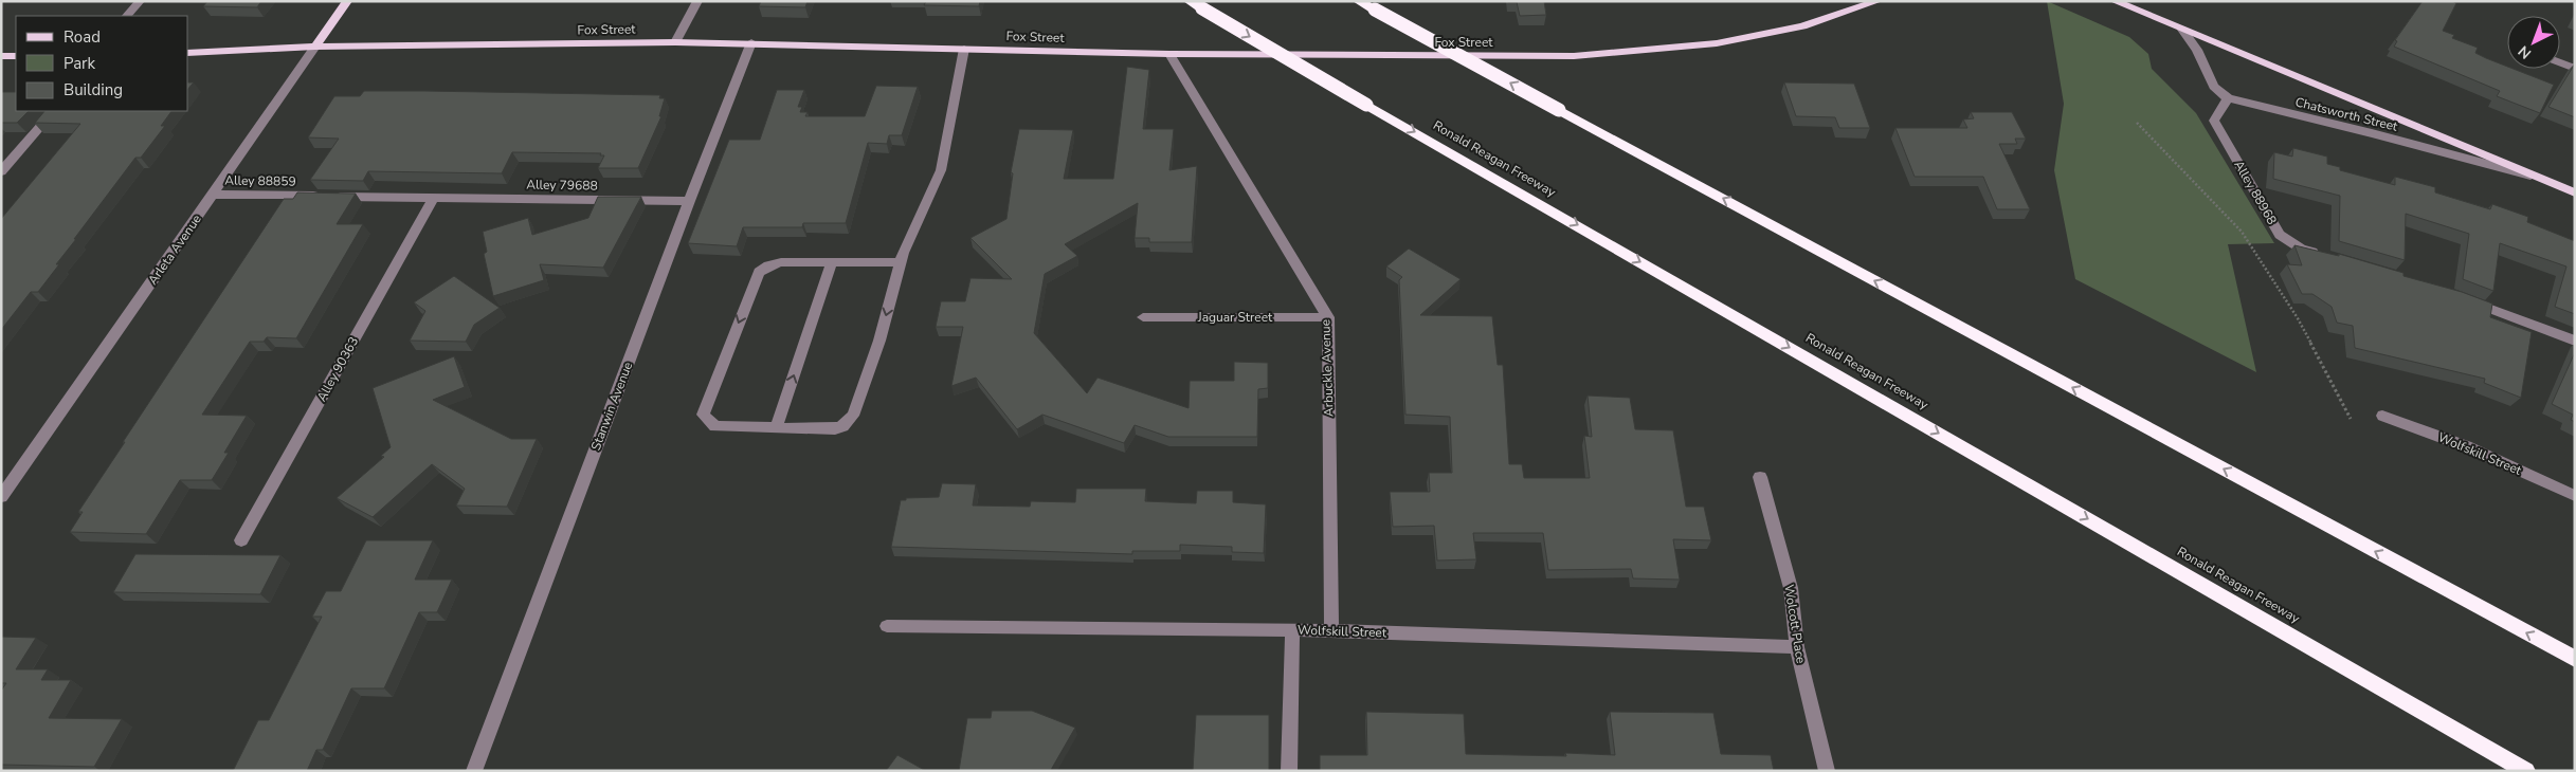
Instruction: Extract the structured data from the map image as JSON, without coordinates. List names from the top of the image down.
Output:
{
  "streets": {
    "highway": ["Ronald Reagan Freeway"],
    "main road": ["Fox Street", "Chatsworth Street", "Arleta Avenue"],
    "street": [
      "Alley 88859",
      "Alley 79688",
      "Alley 88968",
      "Jaguar Street",
      "Arbuckle Avenue",
      "Alley 90363",
      "Stanwin Avenue",
      "Wolfskill Street",
      "Wolcott Place"
    ]
  },
  "crossings": [
    ["Fox Street", "Arleta Avenue"],
    ["Fox Street", "Arbuckle Avenue"],
    ["Fox Street", "Stanwin Avenue"],
    ["Chatsworth Street", "Alley 88968"],
    ["Alley 88859", "Alley 79688"],
    ["Alley 88859", "Arleta Avenue"],
    ["Alley 88859", "Alley 90363"],
    ["Alley 79688", "Alley 90363"],
    ["Alley 79688", "Stanwin Avenue"],
    ["Jaguar Street", "Arbuckle Avenue"],
    ["Arbuckle Avenue", "Wolfskill Street"],
    ["Wolfskill Street", "Wolcott Place"]
  ],
  "legend": ["Road", "Park", "Building"],
  "north": "bottom left"
}
